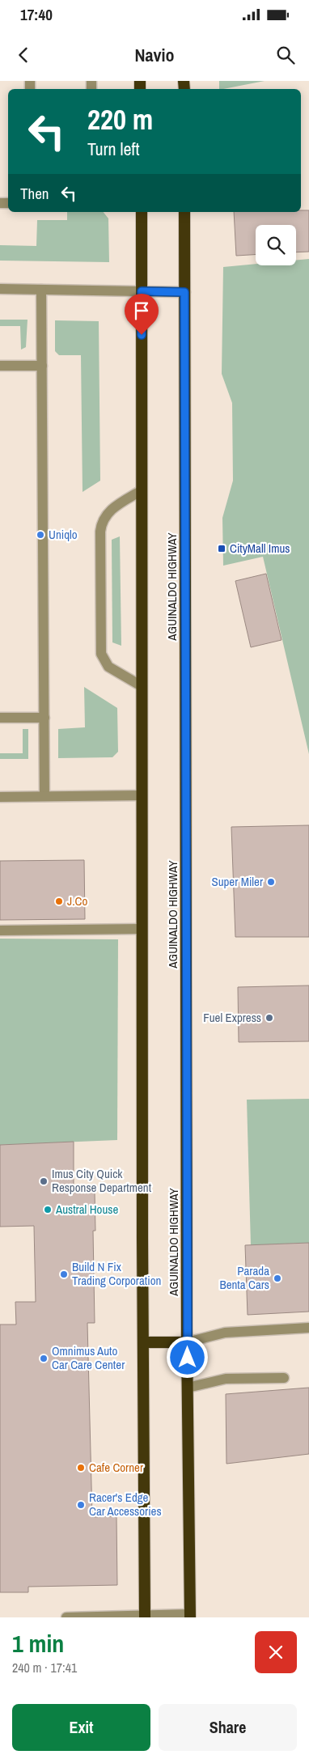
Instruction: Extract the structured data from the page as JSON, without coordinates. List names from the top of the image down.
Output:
{
  "streets": {
    "highway": ["AGUINALDO HIGHWAY"]
  },
  "places": {
    "other": [
      "Uniqlo",
      "Super Miler",
      "J.Co",
      "Fuel Express",
      "Imus City Quick Response Department",
      "Austral House",
      "Build N Fix Trading Corporation",
      "Parada Benta Cars",
      "Omnimus Auto Car Care Center",
      "Cafe Corner",
      "Racer's Edge Car Accessories"
    ],
    "transit": ["CityMall Imus"]
  },
  "page": {
    "status": "17:40",
    "header": "Navio",
    "turn": ["220 m", "Turn left"],
    "then": "Then",
    "heading": ["1 min", "240 m · 17:41"],
    "buttons": ["Exit", "Share"]
  }
}
